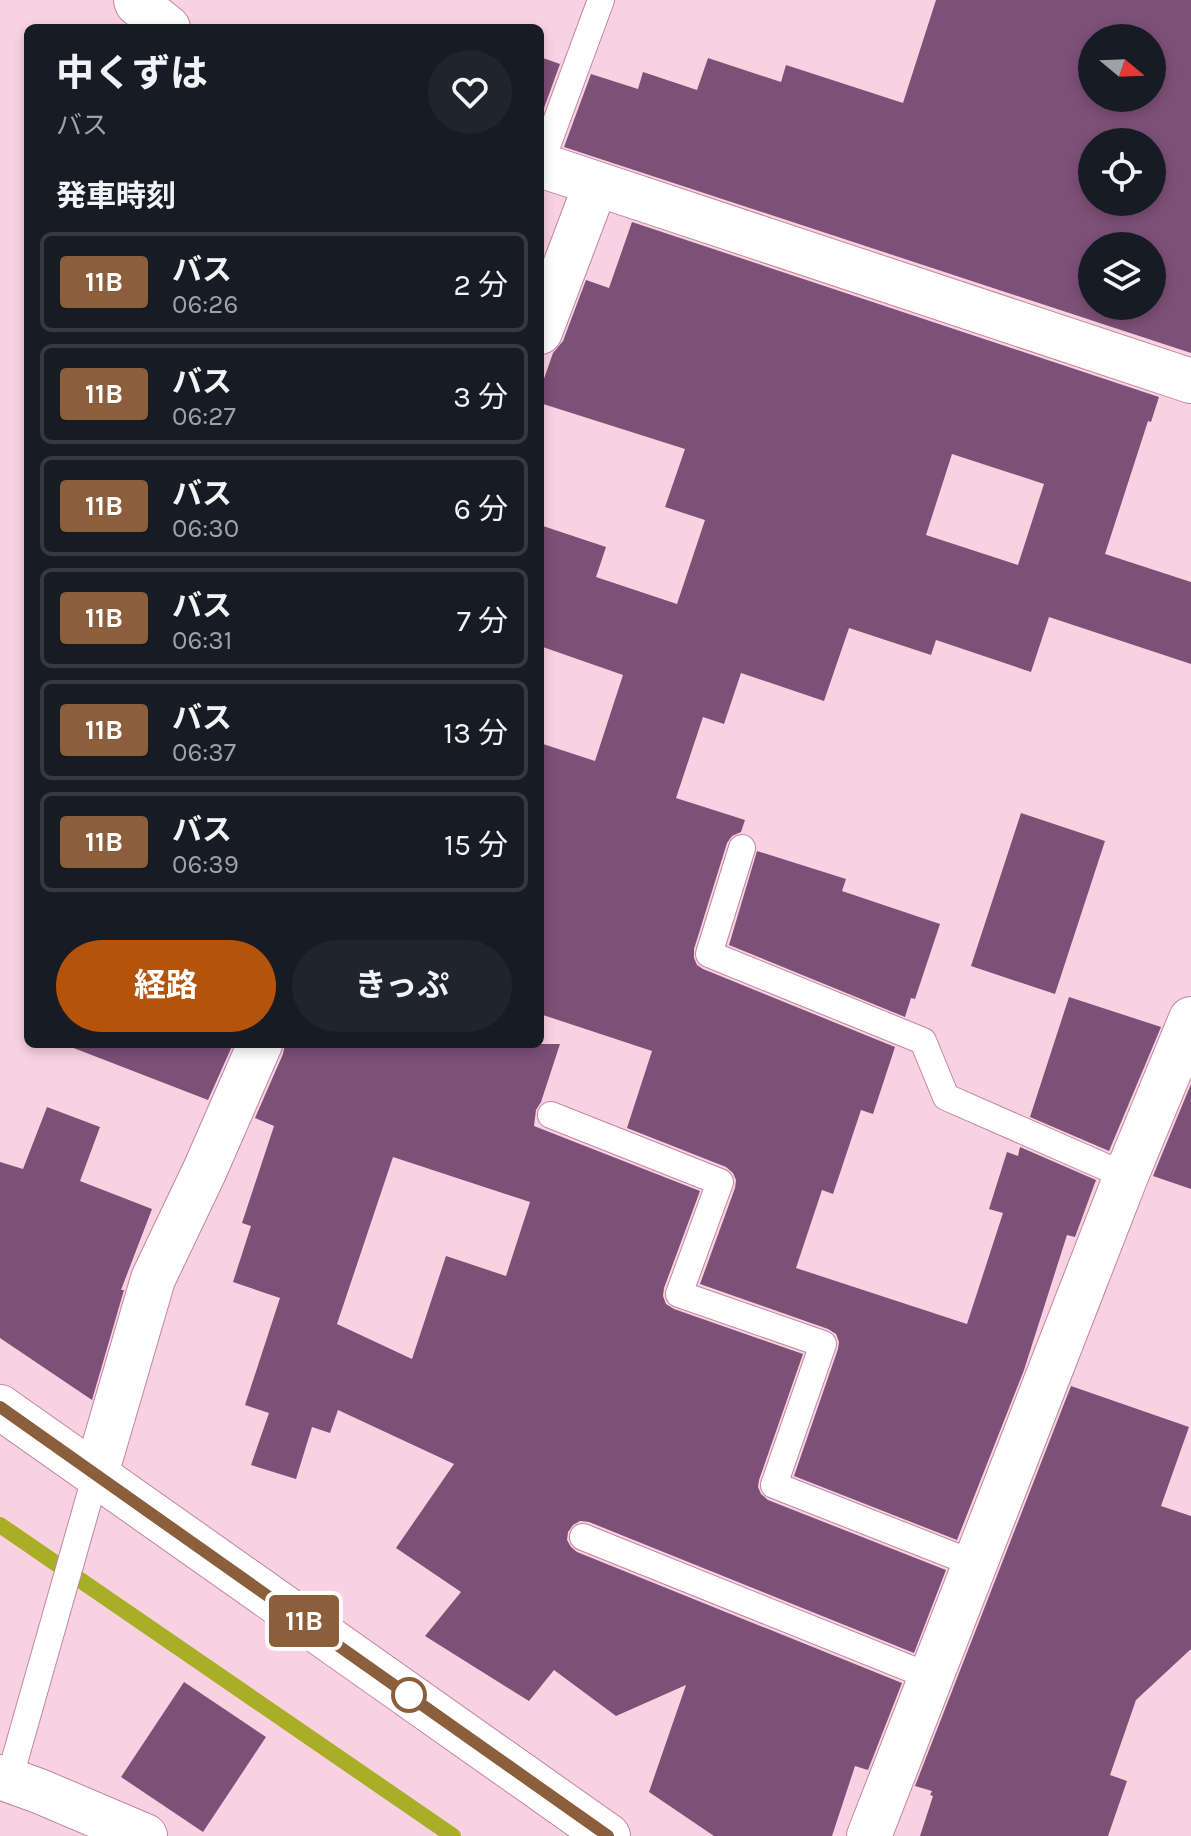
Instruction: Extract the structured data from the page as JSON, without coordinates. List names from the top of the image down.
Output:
{
  "lines": ["bus line 11B"],
  "north": "right",
  "page": {
    "on_map": "11B",
    "heading": [
      ["中くずは", "バス"],
      "発車時刻"
    ],
    "list": [
      {
        "mark": "11B",
        "name": "バス",
        "note": "06:26",
        "value": "2 分"
      },
      {
        "mark": "11B",
        "name": "バス",
        "note": "06:27",
        "value": "3 分"
      },
      {
        "mark": "11B",
        "name": "バス",
        "note": "06:30",
        "value": "6 分"
      },
      {
        "mark": "11B",
        "name": "バス",
        "note": "06:31",
        "value": "7 分"
      },
      {
        "mark": "11B",
        "name": "バス",
        "note": "06:37",
        "value": "13 分"
      },
      {
        "mark": "11B",
        "name": "バス",
        "note": "06:39",
        "value": "15 分"
      }
    ],
    "buttons": ["経路", "きっぷ"]
  }
}
